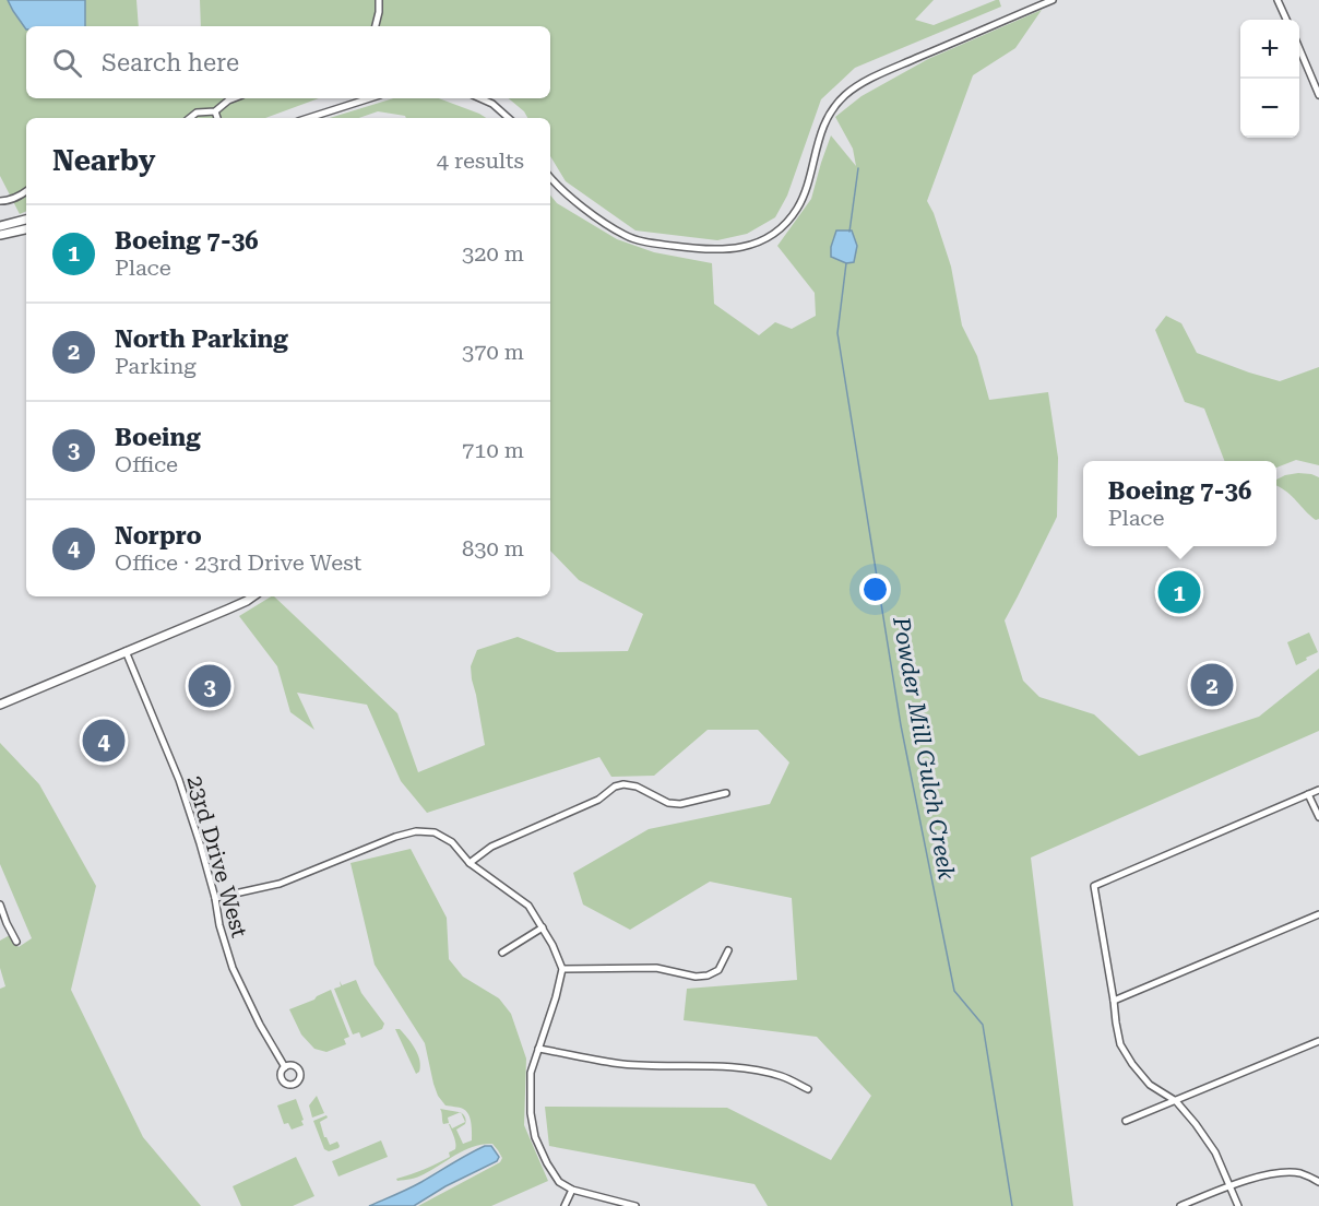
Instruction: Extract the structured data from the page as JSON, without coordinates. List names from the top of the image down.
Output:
{
  "streets": {
    "street": ["23rd Drive West"]
  },
  "water": ["Powder Mill Gulch Creek"],
  "page": {
    "map_buttons": ["+", "−"],
    "search": "Search here",
    "heading": ["Nearby", "4 results"],
    "list": [
      {
        "mark": "1",
        "name": "Boeing 7-36",
        "note": "Place",
        "value": "320 m"
      },
      {
        "mark": "2",
        "name": "North Parking",
        "note": "Parking",
        "value": "370 m"
      },
      {
        "mark": "3",
        "name": "Boeing",
        "note": "Office",
        "value": "710 m"
      },
      {
        "mark": "4",
        "name": "Norpro",
        "note": "Office · 23rd Drive West",
        "value": "830 m"
      }
    ],
    "popup": ["Boeing 7-36", "Place"],
    "pins": [
      "1",
      "2",
      "3",
      "4"
    ]
  }
}
